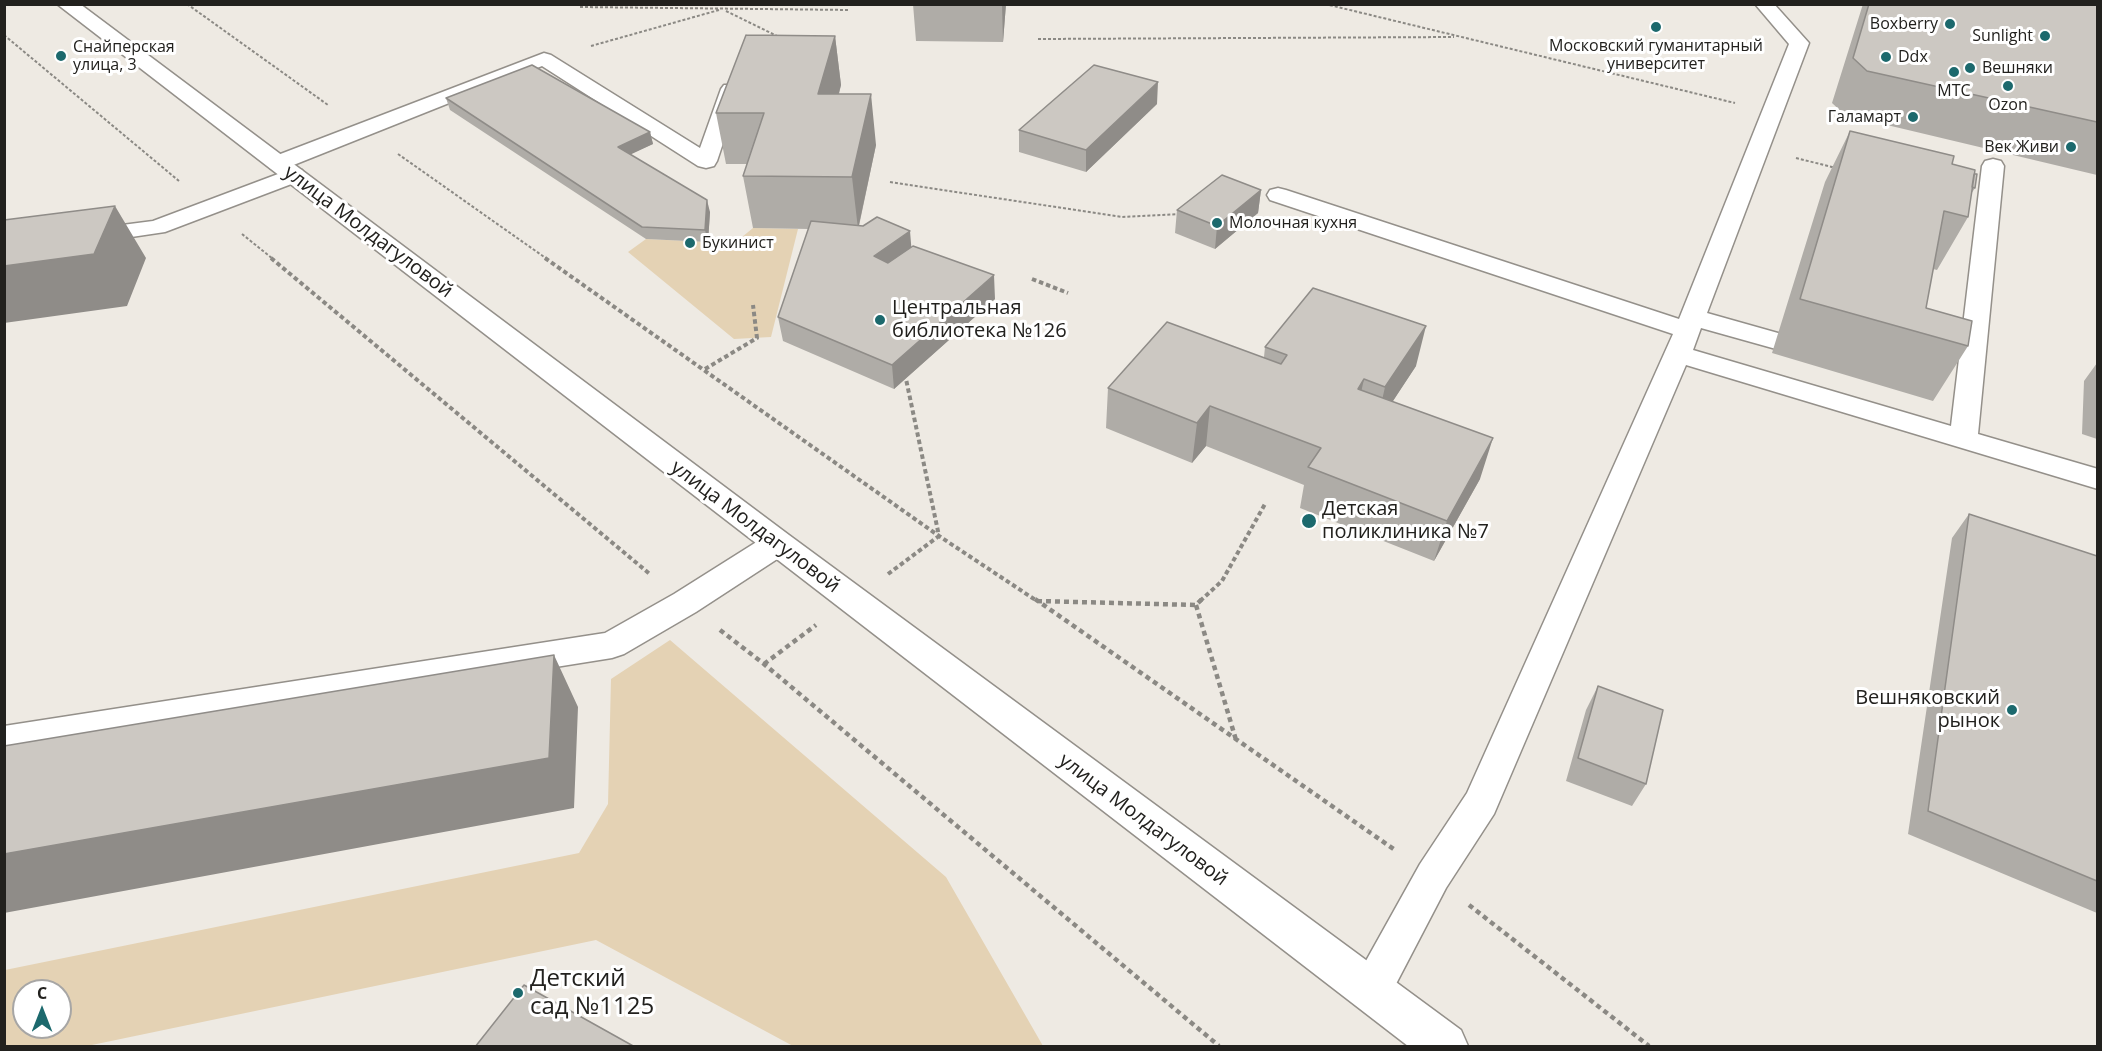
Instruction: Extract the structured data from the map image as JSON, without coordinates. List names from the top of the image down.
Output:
{
  "streets": {
    "street": ["улица Молдагуловой"]
  },
  "places": [
    "Boxberry",
    "Московский гуманитарный университет",
    "Sunlight",
    "Снайперская улица, 3",
    "Ddx",
    "Вешняки",
    "МТС",
    "Ozon",
    "Галамарт",
    "Век Живи",
    "Молочная кухня",
    "Букинист",
    "Центральная библиотека №126",
    "Детская поликлиника №7",
    "Вешняковский рынок",
    "Детский сад №1125"
  ],
  "north": "top"
}
